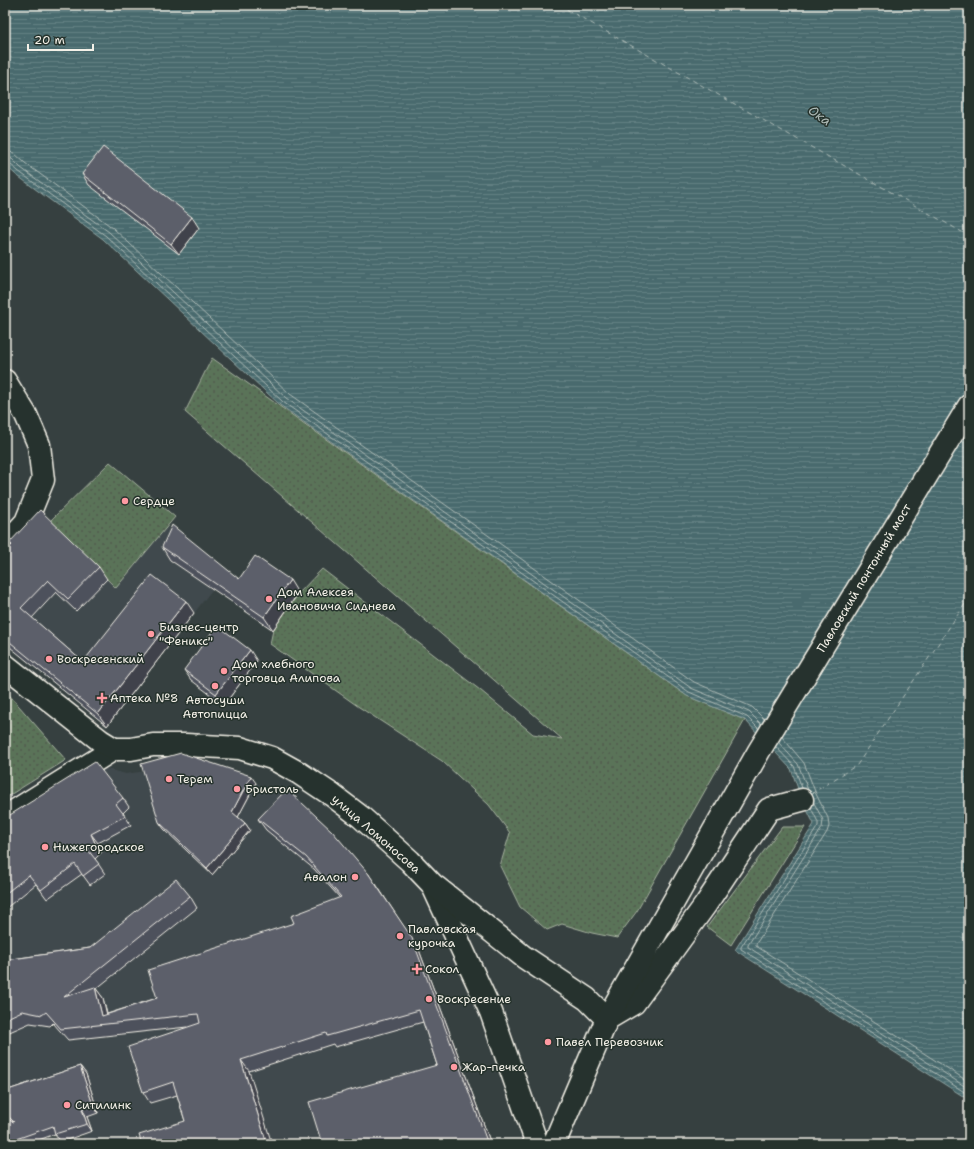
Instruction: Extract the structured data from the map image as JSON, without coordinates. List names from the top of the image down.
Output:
{
  "streets": {
    "street": ["Павловский понтонный мост", "улица Ломоносова"]
  },
  "water": ["Ока"],
  "places": {
    "other": [
      "Сердце",
      "Дом Алексея Ивановича Сиднева",
      "Бизнес-центр \"Феникс\"",
      "Воскресенский",
      "Дом хлебного торговца Алипова",
      "Автосуши Автопицца",
      "Терем",
      "Бристоль",
      "Нижегородское",
      "Авалон",
      "Павловская курочка",
      "Воскресение",
      "Павел Перевозчик",
      "Жар-печка",
      "Ситилинк"
    ],
    "health": ["Аптека №8", "Сокол"]
  },
  "scale_bar": "20 m"
}
